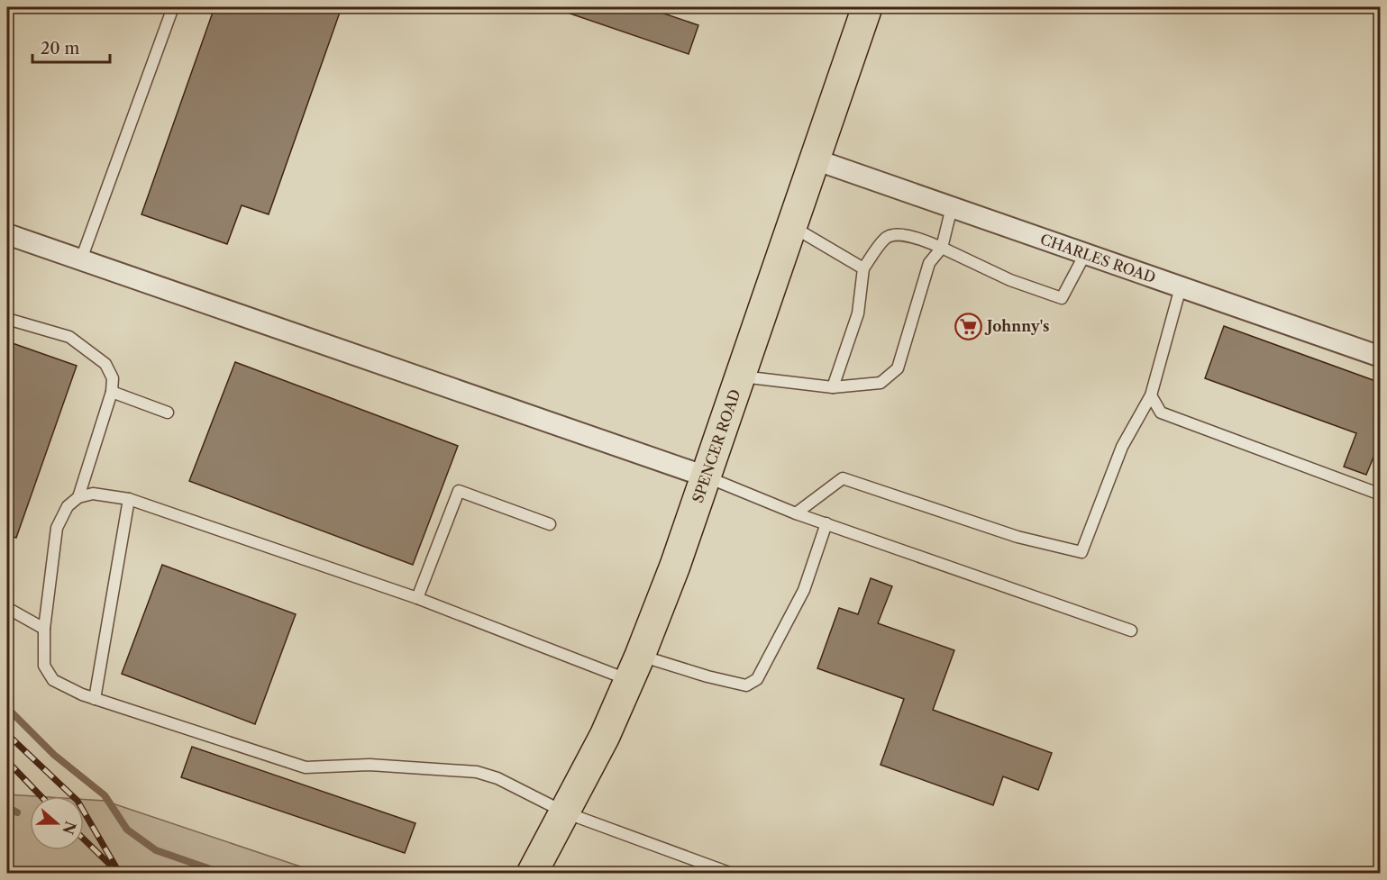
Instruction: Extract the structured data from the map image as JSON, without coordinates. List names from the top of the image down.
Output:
{
  "streets": {
    "main road": ["SPENCER ROAD"],
    "street": ["CHARLES ROAD"]
  },
  "crossings": [
    ["CHARLES ROAD", "SPENCER ROAD"]
  ],
  "places": {
    "supermarket": ["Johnny's"]
  },
  "scale_bar": "20 m",
  "north": "right"
}
